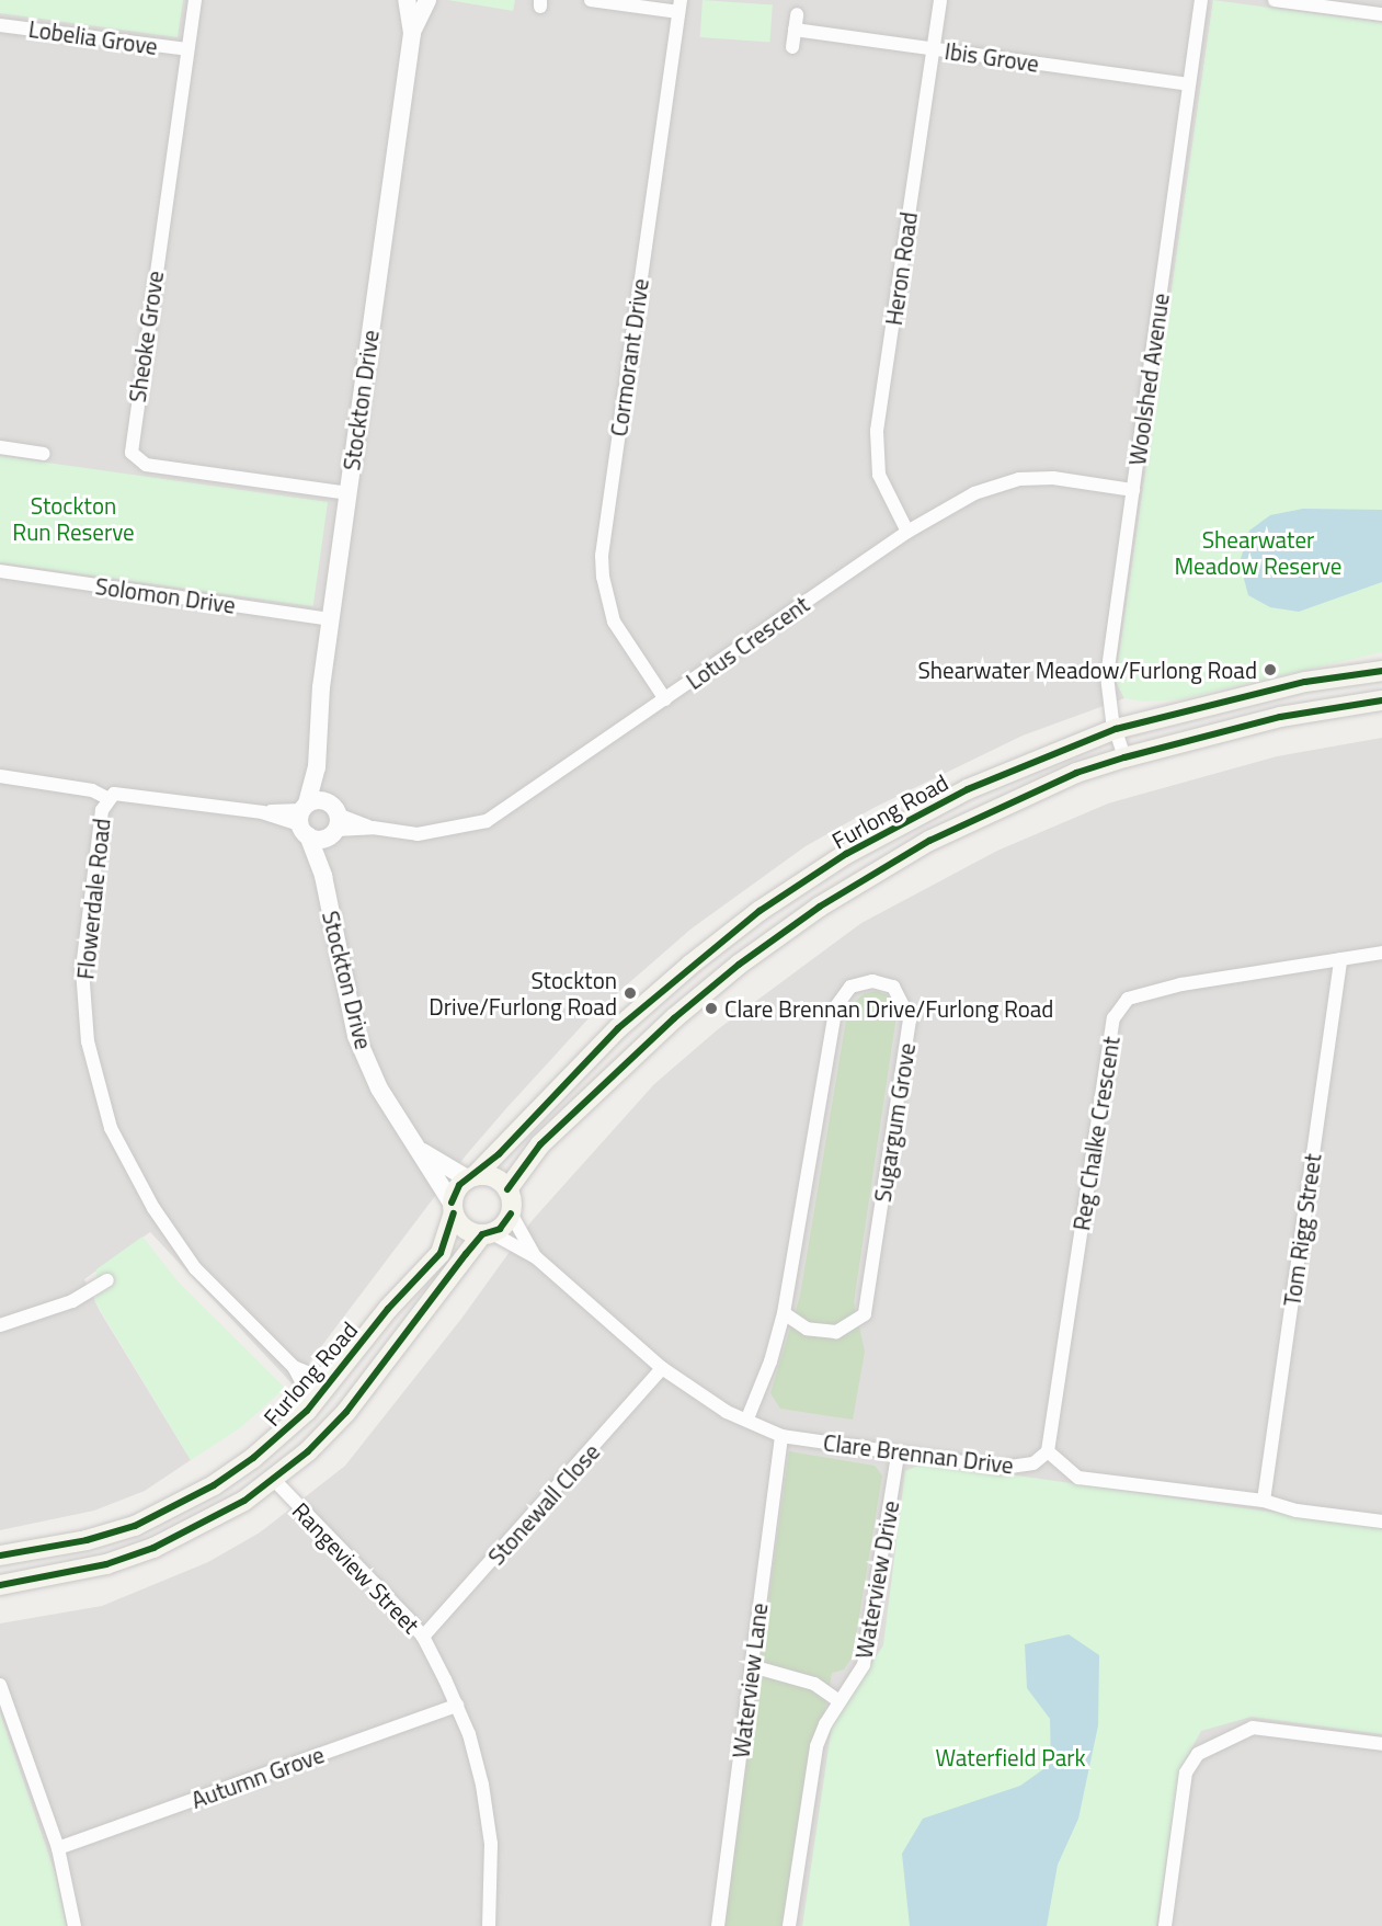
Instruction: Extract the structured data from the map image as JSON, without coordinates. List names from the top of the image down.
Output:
{
  "streets": {
    "main road": ["Furlong Road"],
    "street": [
      "Lobelia Grove",
      "Ibis Grove",
      "Heron Road",
      "Sheoke Grove",
      "Cormorant Drive",
      "Woolshed Avenue",
      "Stockton Drive",
      "Solomon Drive",
      "Lotus Crescent",
      "Flowerdale Road",
      "Sugargum Grove",
      "Reg Chalke Crescent",
      "Tom Rigg Street",
      "Clare Brennan Drive",
      "Stonewall Close",
      "Rangeview Street",
      "Waterview Drive",
      "Waterview Lane",
      "Autumn Grove"
    ]
  },
  "crossings": [
    ["Lobelia Grove", "Sheoke Grove"],
    ["Ibis Grove", "Heron Road"],
    ["Ibis Grove", "Woolshed Avenue"],
    ["Heron Road", "Lotus Crescent"],
    ["Sheoke Grove", "Stockton Drive"],
    ["Cormorant Drive", "Lotus Crescent"],
    ["Woolshed Avenue", "Lotus Crescent"],
    ["Woolshed Avenue", "Furlong Road"],
    ["Stockton Drive", "Solomon Drive"],
    ["Stockton Drive", "Lotus Crescent"],
    ["Stockton Drive", "Furlong Road"],
    ["Stockton Drive", "Flowerdale Road"],
    ["Stockton Drive", "Clare Brennan Drive"],
    ["Furlong Road", "Flowerdale Road"],
    ["Furlong Road", "Clare Brennan Drive"],
    ["Furlong Road", "Rangeview Street"],
    ["Sugargum Grove", "Clare Brennan Drive"],
    ["Reg Chalke Crescent", "Tom Rigg Street"],
    ["Reg Chalke Crescent", "Clare Brennan Drive"],
    ["Tom Rigg Street", "Clare Brennan Drive"],
    ["Clare Brennan Drive", "Stonewall Close"],
    ["Clare Brennan Drive", "Waterview Drive"],
    ["Clare Brennan Drive", "Waterview Lane"],
    ["Stonewall Close", "Rangeview Street"],
    ["Rangeview Street", "Autumn Grove"]
  ],
  "parks": ["Stockton Run Reserve", "Shearwater Meadow Reserve", "Waterfield Park"],
  "places": ["Shearwater Meadow/Furlong Road", "Stockton Drive/Furlong Road", "Clare Brennan Drive/Furlong Road"]
}
